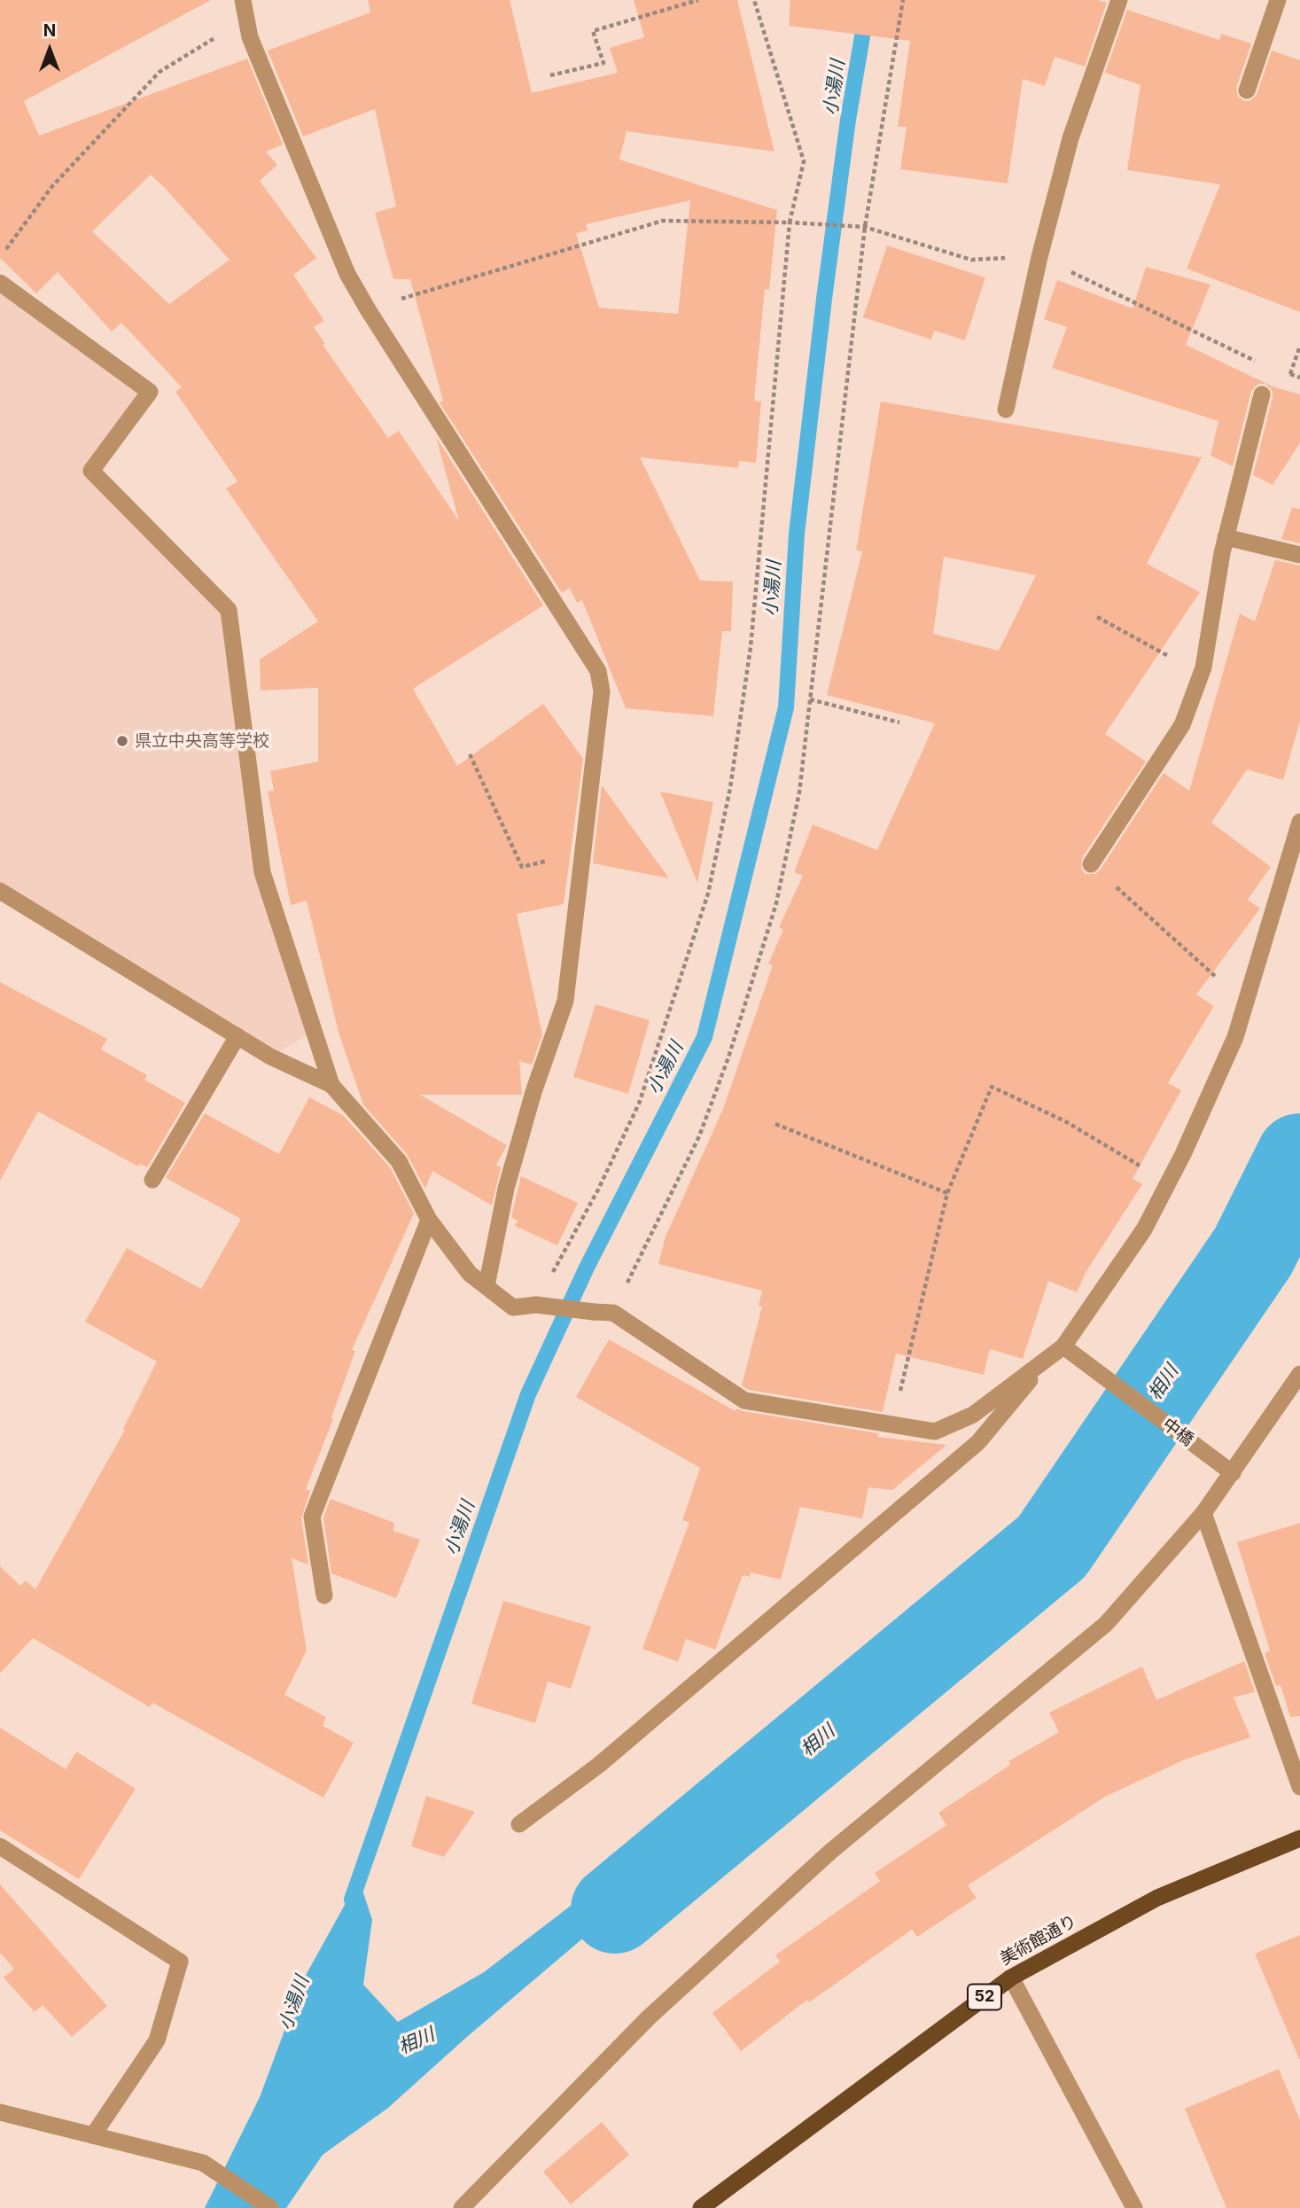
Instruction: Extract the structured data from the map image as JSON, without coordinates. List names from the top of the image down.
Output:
{
  "streets": {
    "highway": ["美術館通り", "52"],
    "street": ["中橋"]
  },
  "water": ["小湯川", "相川"],
  "places": ["県立中央高等学校"],
  "north": "top"
}
